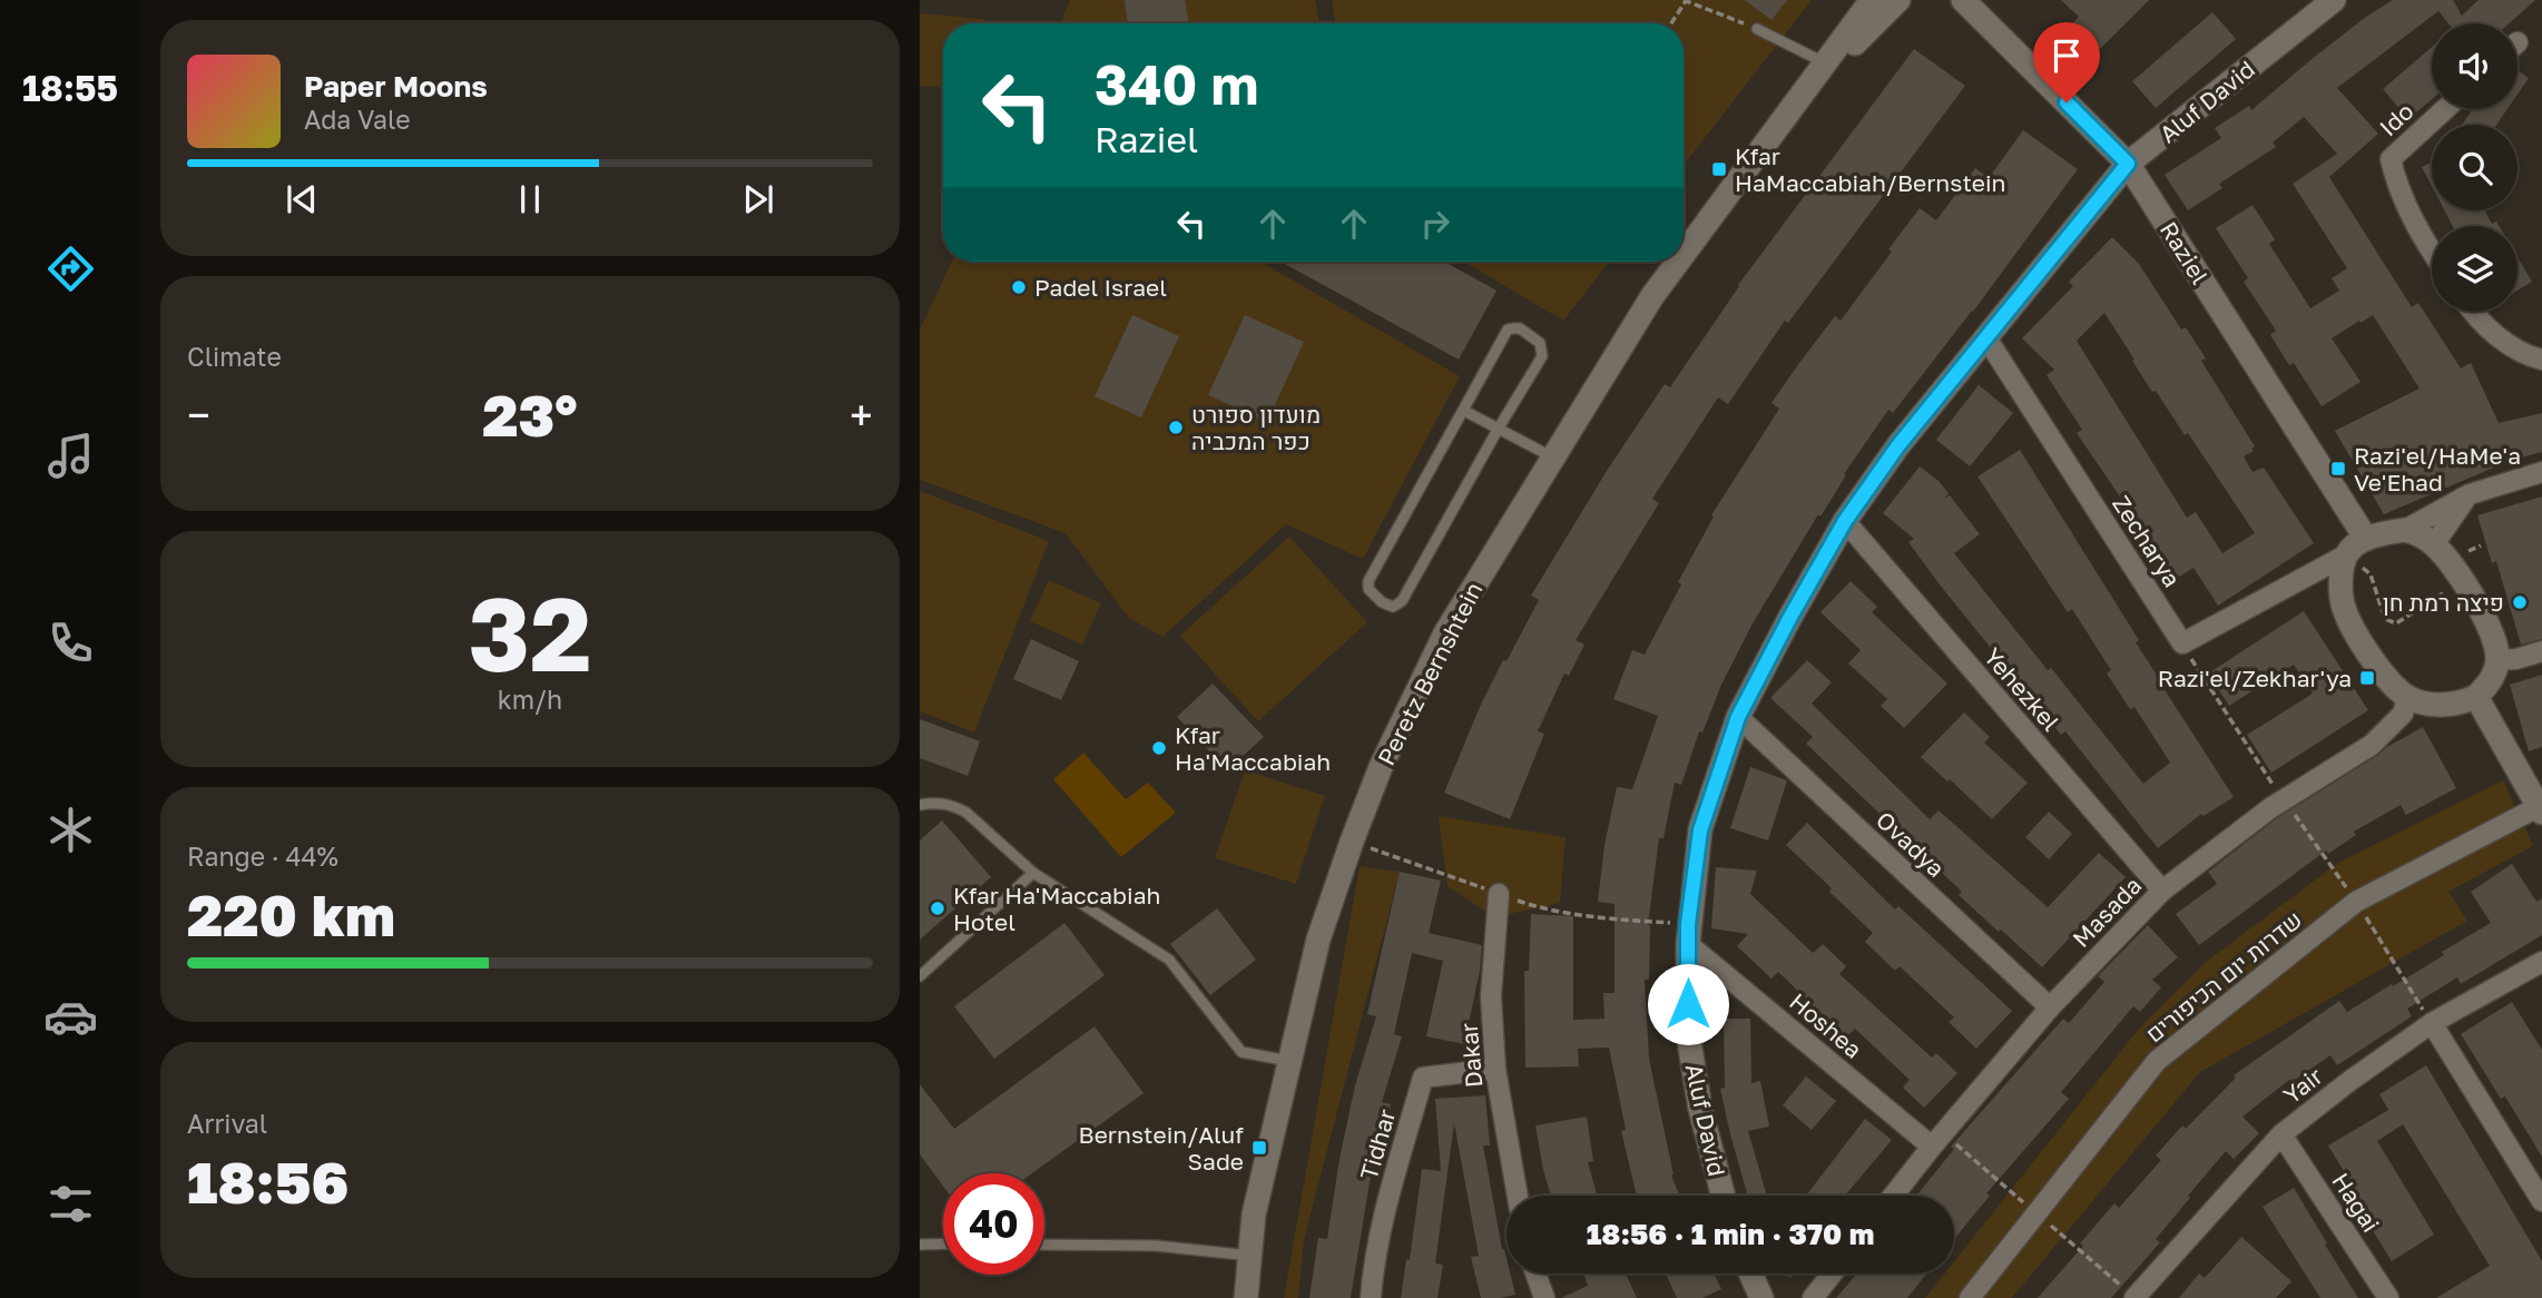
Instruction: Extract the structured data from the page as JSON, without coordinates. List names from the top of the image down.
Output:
{
  "streets": {
    "street": [
      "Aluf David",
      "Ido",
      "Raziel",
      "Zecharya",
      "Peretz Bernshtein",
      "Yehezkel",
      "Ovadya",
      "Masada",
      "שדרות יום הכיפורים",
      "Hoshea",
      "Dakar",
      "Yair",
      "Tidhar",
      "Hagai"
    ]
  },
  "crossings": [
    ["Aluf David", "Raziel"],
    ["Aluf David", "Zecharya"],
    ["Aluf David", "Yehezkel"],
    ["Aluf David", "Ovadya"],
    ["Aluf David", "Hoshea"],
    ["Yehezkel", "Masada"],
    ["Ovadya", "Masada"],
    ["Masada", "Hoshea"],
    ["Dakar", "Tidhar"],
    ["Yair", "Hagai"]
  ],
  "places": {
    "transit": [
      "Kfar HaMaccabiah/Bernstein",
      "Razi'el/HaMe'a Ve'Ehad",
      "Razi'el/Zekhar'ya",
      "Bernstein/Aluf Sade"
    ],
    "other": [
      "Padel Israel",
      "מועדון ספורט כפר המכביה",
      "פיצה רמת חן",
      "Kfar Ha'Maccabiah",
      "Kfar Ha'Maccabiah Hotel"
    ]
  },
  "page": {
    "tabs": "18:55",
    "turn": ["340 m", "Raziel"],
    "song": ["Paper Moons", "Ada Vale"],
    "tile": [
      "Climate",
      ["32", "km/h"],
      ["Range · 44%", "220 km"],
      ["Arrival", "18:56"]
    ],
    "heat": ["−", "23°", "+"],
    "limit": "40",
    "trip": "18:56 · 1 min · 370 m"
  }
}
